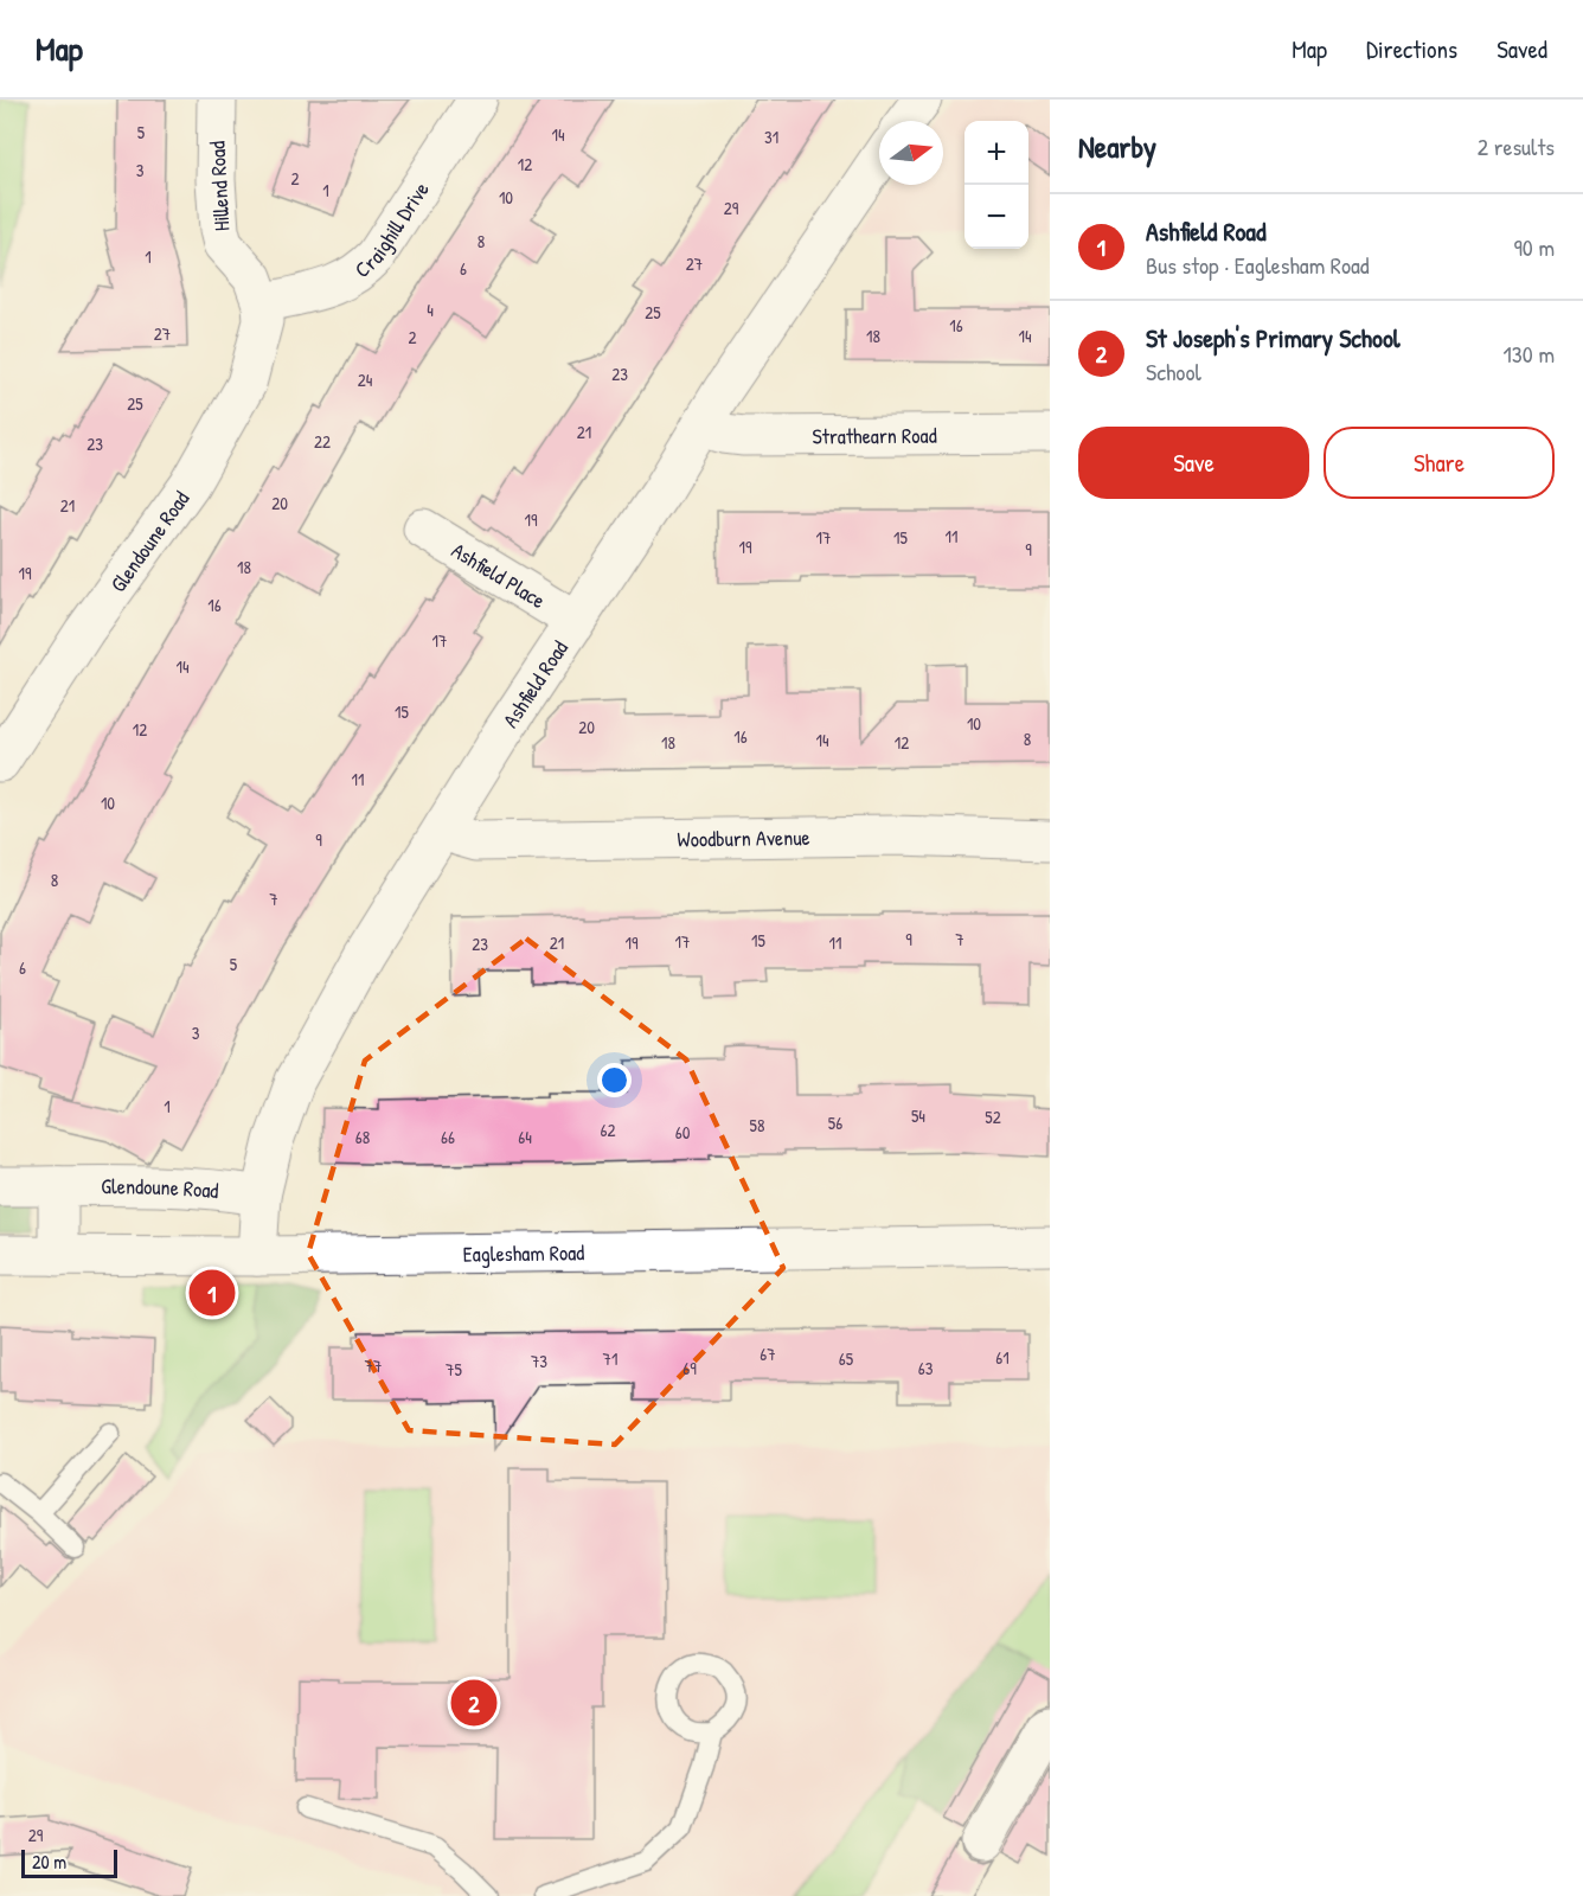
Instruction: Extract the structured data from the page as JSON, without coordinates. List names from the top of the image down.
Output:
{
  "streets": {
    "street": [
      "Hillend Road",
      "Craighill Drive",
      "Strathearn Road",
      "Glendoune Road",
      "Ashfield Place",
      "Ashfield Road",
      "Woodburn Avenue",
      "Eaglesham Road"
    ]
  },
  "crossings": [
    ["Hillend Road", "Craighill Drive"],
    ["Hillend Road", "Glendoune Road"],
    ["Craighill Drive", "Glendoune Road"],
    ["Strathearn Road", "Ashfield Road"],
    ["Glendoune Road", "Ashfield Road"],
    ["Ashfield Place", "Ashfield Road"],
    ["Ashfield Road", "Woodburn Avenue"],
    ["Ashfield Road", "Eaglesham Road"]
  ],
  "house_numbers": [
    "5",
    "14",
    "31",
    "12",
    "3",
    "2",
    "1",
    "10",
    "29",
    "8",
    "1",
    "27",
    "6",
    "4",
    "25",
    "16",
    "27",
    "18",
    "14",
    "2",
    "23",
    "24",
    "25",
    "21",
    "22",
    "23",
    "20",
    "21",
    "19",
    "11",
    "17",
    "15",
    "19",
    "9",
    "18",
    "19",
    "16",
    "17",
    "14",
    "15",
    "10",
    "20",
    "12",
    "16",
    "8",
    "14",
    "18",
    "12",
    "11",
    "10",
    "9",
    "8",
    "7",
    "9",
    "7",
    "15",
    "17",
    "21",
    "19",
    "11",
    "23",
    "5",
    "6",
    "3",
    "1",
    "54",
    "52",
    "56",
    "58",
    "62",
    "60",
    "68",
    "66",
    "64",
    "67",
    "61",
    "71",
    "65",
    "73",
    "77",
    "69",
    "63",
    "75",
    "29"
  ],
  "scale_bar": "20 m",
  "north": "right",
  "page": {
    "header": "Map",
    "nav": ["Map", "Directions", "Saved"],
    "heading": ["Nearby", "2 results"],
    "map_buttons": ["+", "−"],
    "list": [
      {
        "mark": "1",
        "name": "Ashfield Road",
        "note": "Bus stop · Eaglesham Road",
        "value": "90 m"
      },
      {
        "mark": "2",
        "name": "St Joseph's Primary School",
        "note": "School",
        "value": "130 m"
      }
    ],
    "buttons": ["Save", "Share"],
    "pins": ["1", "2"],
    "scale": "20 m"
  }
}
